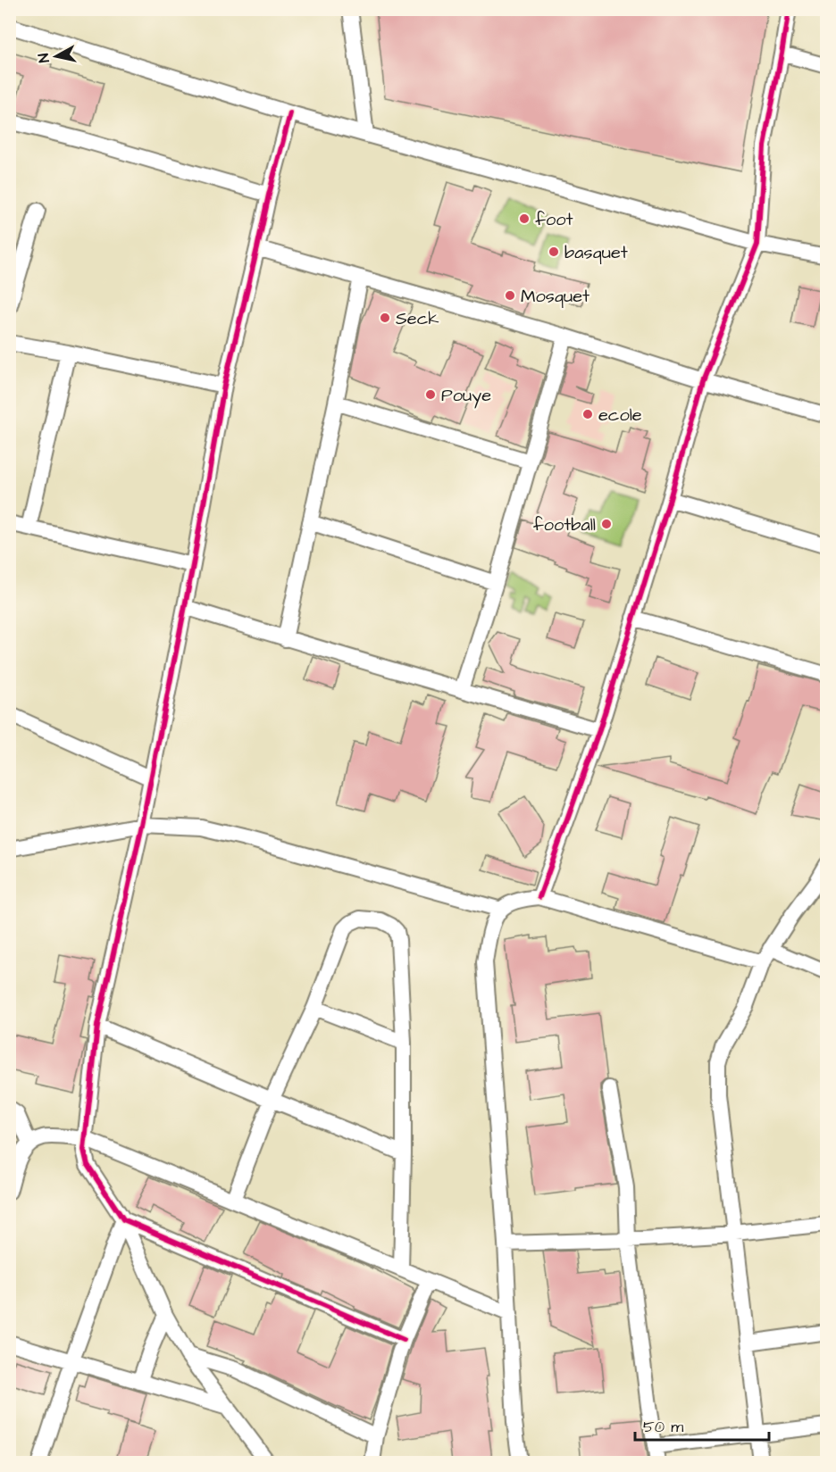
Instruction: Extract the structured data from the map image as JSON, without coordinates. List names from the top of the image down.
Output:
{
  "places": [
    "foot",
    "basquet",
    "Mosquet",
    "Seck",
    "Pouye",
    "ecole",
    "football"
  ],
  "scale_bar": "50 m",
  "north": "left"
}
